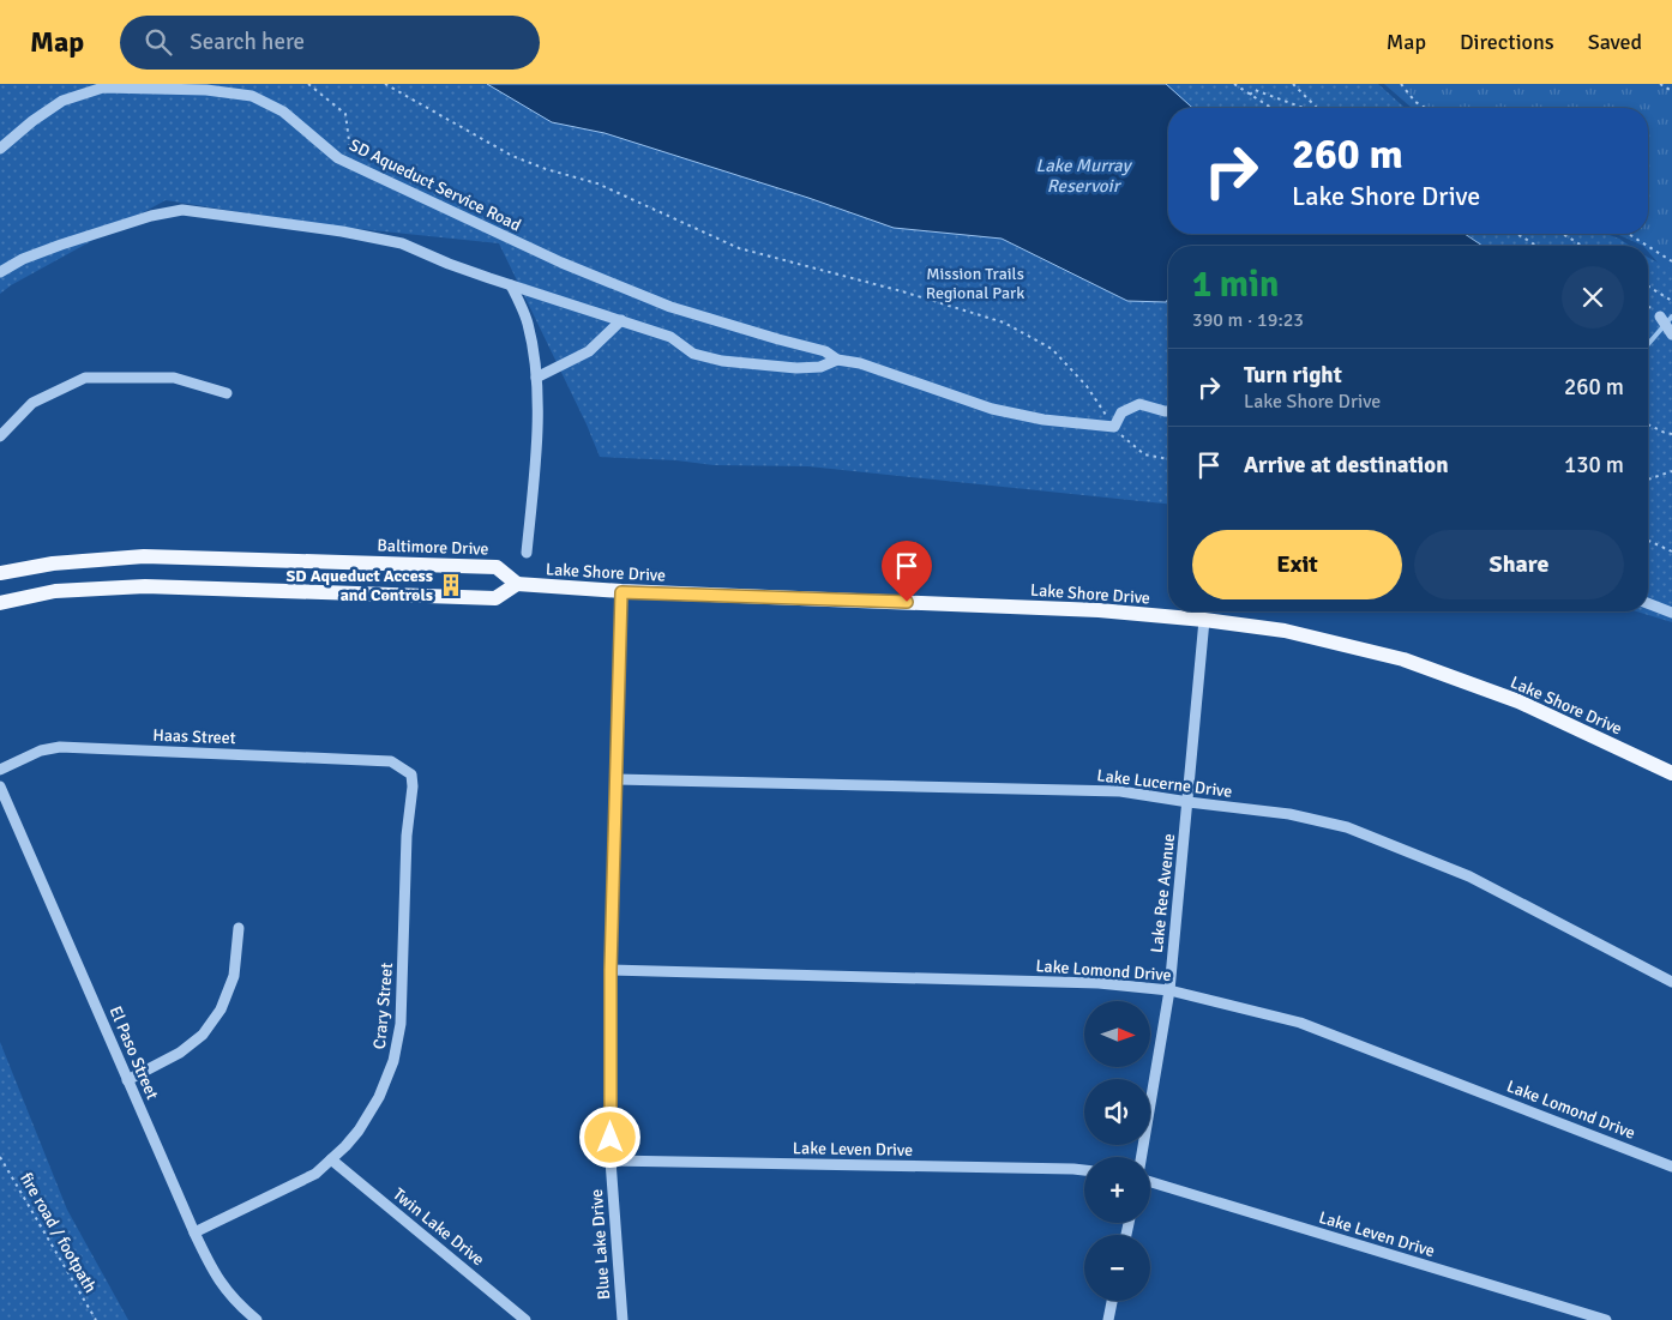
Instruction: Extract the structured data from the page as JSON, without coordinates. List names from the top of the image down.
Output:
{
  "streets": {
    "main road": ["Baltimore Drive", "Lake Shore Drive"],
    "street": [
      "SD Aqueduct Service Road",
      "Haas Street",
      "Lake Lucerne Drive",
      "Lake Ree Avenue",
      "Lake Lomond Drive",
      "Crary Street",
      "El Paso Street",
      "Lake Leven Drive",
      "Twin Lake Drive",
      "Blue Lake Drive"
    ],
    "path": ["fire road / footpath"]
  },
  "crossings": [
    ["Baltimore Drive", "Lake Shore Drive"],
    ["Lake Shore Drive", "Lake Ree Avenue"],
    ["Lake Shore Drive", "Blue Lake Drive"],
    ["Haas Street", "Crary Street"],
    ["Lake Lucerne Drive", "Lake Ree Avenue"],
    ["Lake Lucerne Drive", "Blue Lake Drive"],
    ["Lake Ree Avenue", "Lake Lomond Drive"],
    ["Lake Lomond Drive", "Blue Lake Drive"],
    ["Crary Street", "El Paso Street"],
    ["Crary Street", "Twin Lake Drive"],
    ["Lake Leven Drive", "Blue Lake Drive"]
  ],
  "water": ["Lake Murray Reservoir"],
  "parks": ["Mission Trails Regional Park"],
  "places": {
    "building": ["SD Aqueduct Access and Controls"]
  },
  "north": "right",
  "page": {
    "header": "Map",
    "search": "Search here",
    "nav": ["Map", "Directions", "Saved"],
    "turn": ["260 m", "Lake Shore Drive"],
    "heading": ["1 min", "390 m · 19:23"],
    "list": [
      {
        "name": "Turn right",
        "note": "Lake Shore Drive",
        "value": "260 m"
      },
      {
        "name": "Arrive at destination",
        "value": "130 m"
      }
    ],
    "buttons": ["Exit", "Share"],
    "map_buttons": ["+", "−"]
  }
}
